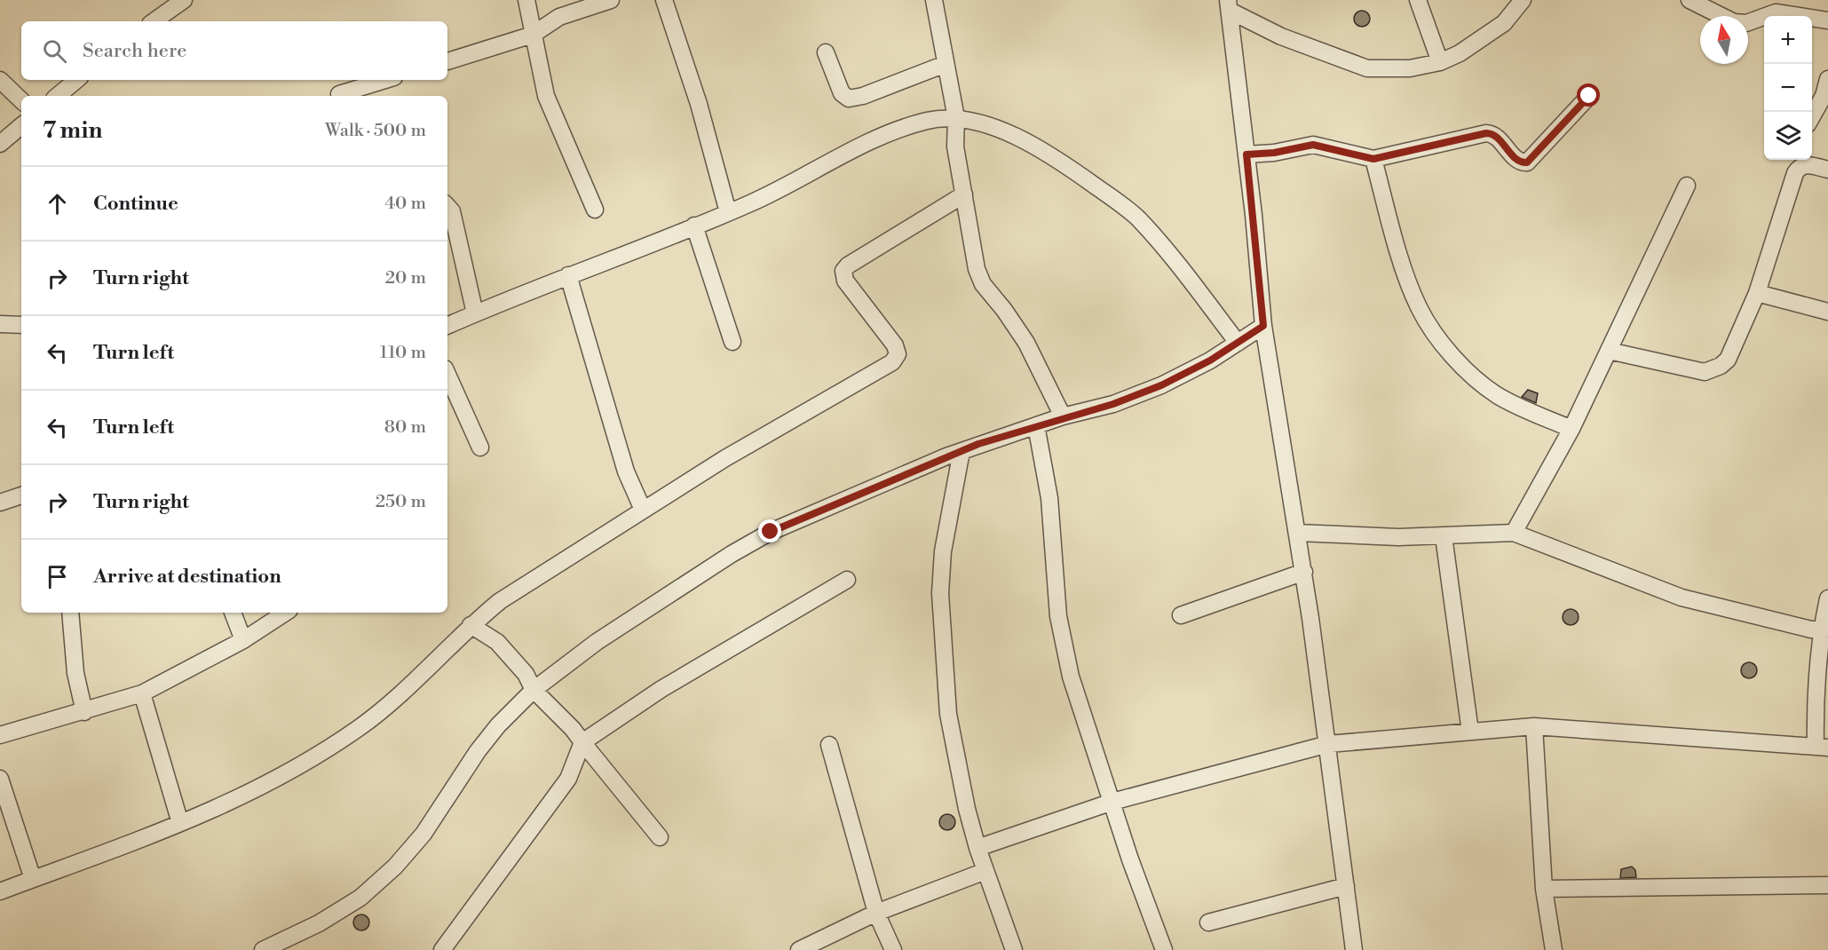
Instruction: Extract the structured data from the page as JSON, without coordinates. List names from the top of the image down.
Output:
{
  "north": "top",
  "page": {
    "map_buttons": ["+", "−"],
    "search": "Search here",
    "heading": ["7 min", "Walk · 500 m"],
    "list": [
      ["Continue", "40 m"],
      ["Turn right", "20 m"],
      ["Turn left", "110 m"],
      ["Turn left", "80 m"],
      ["Turn right", "250 m"],
      "Arrive at destination"
    ]
  }
}
